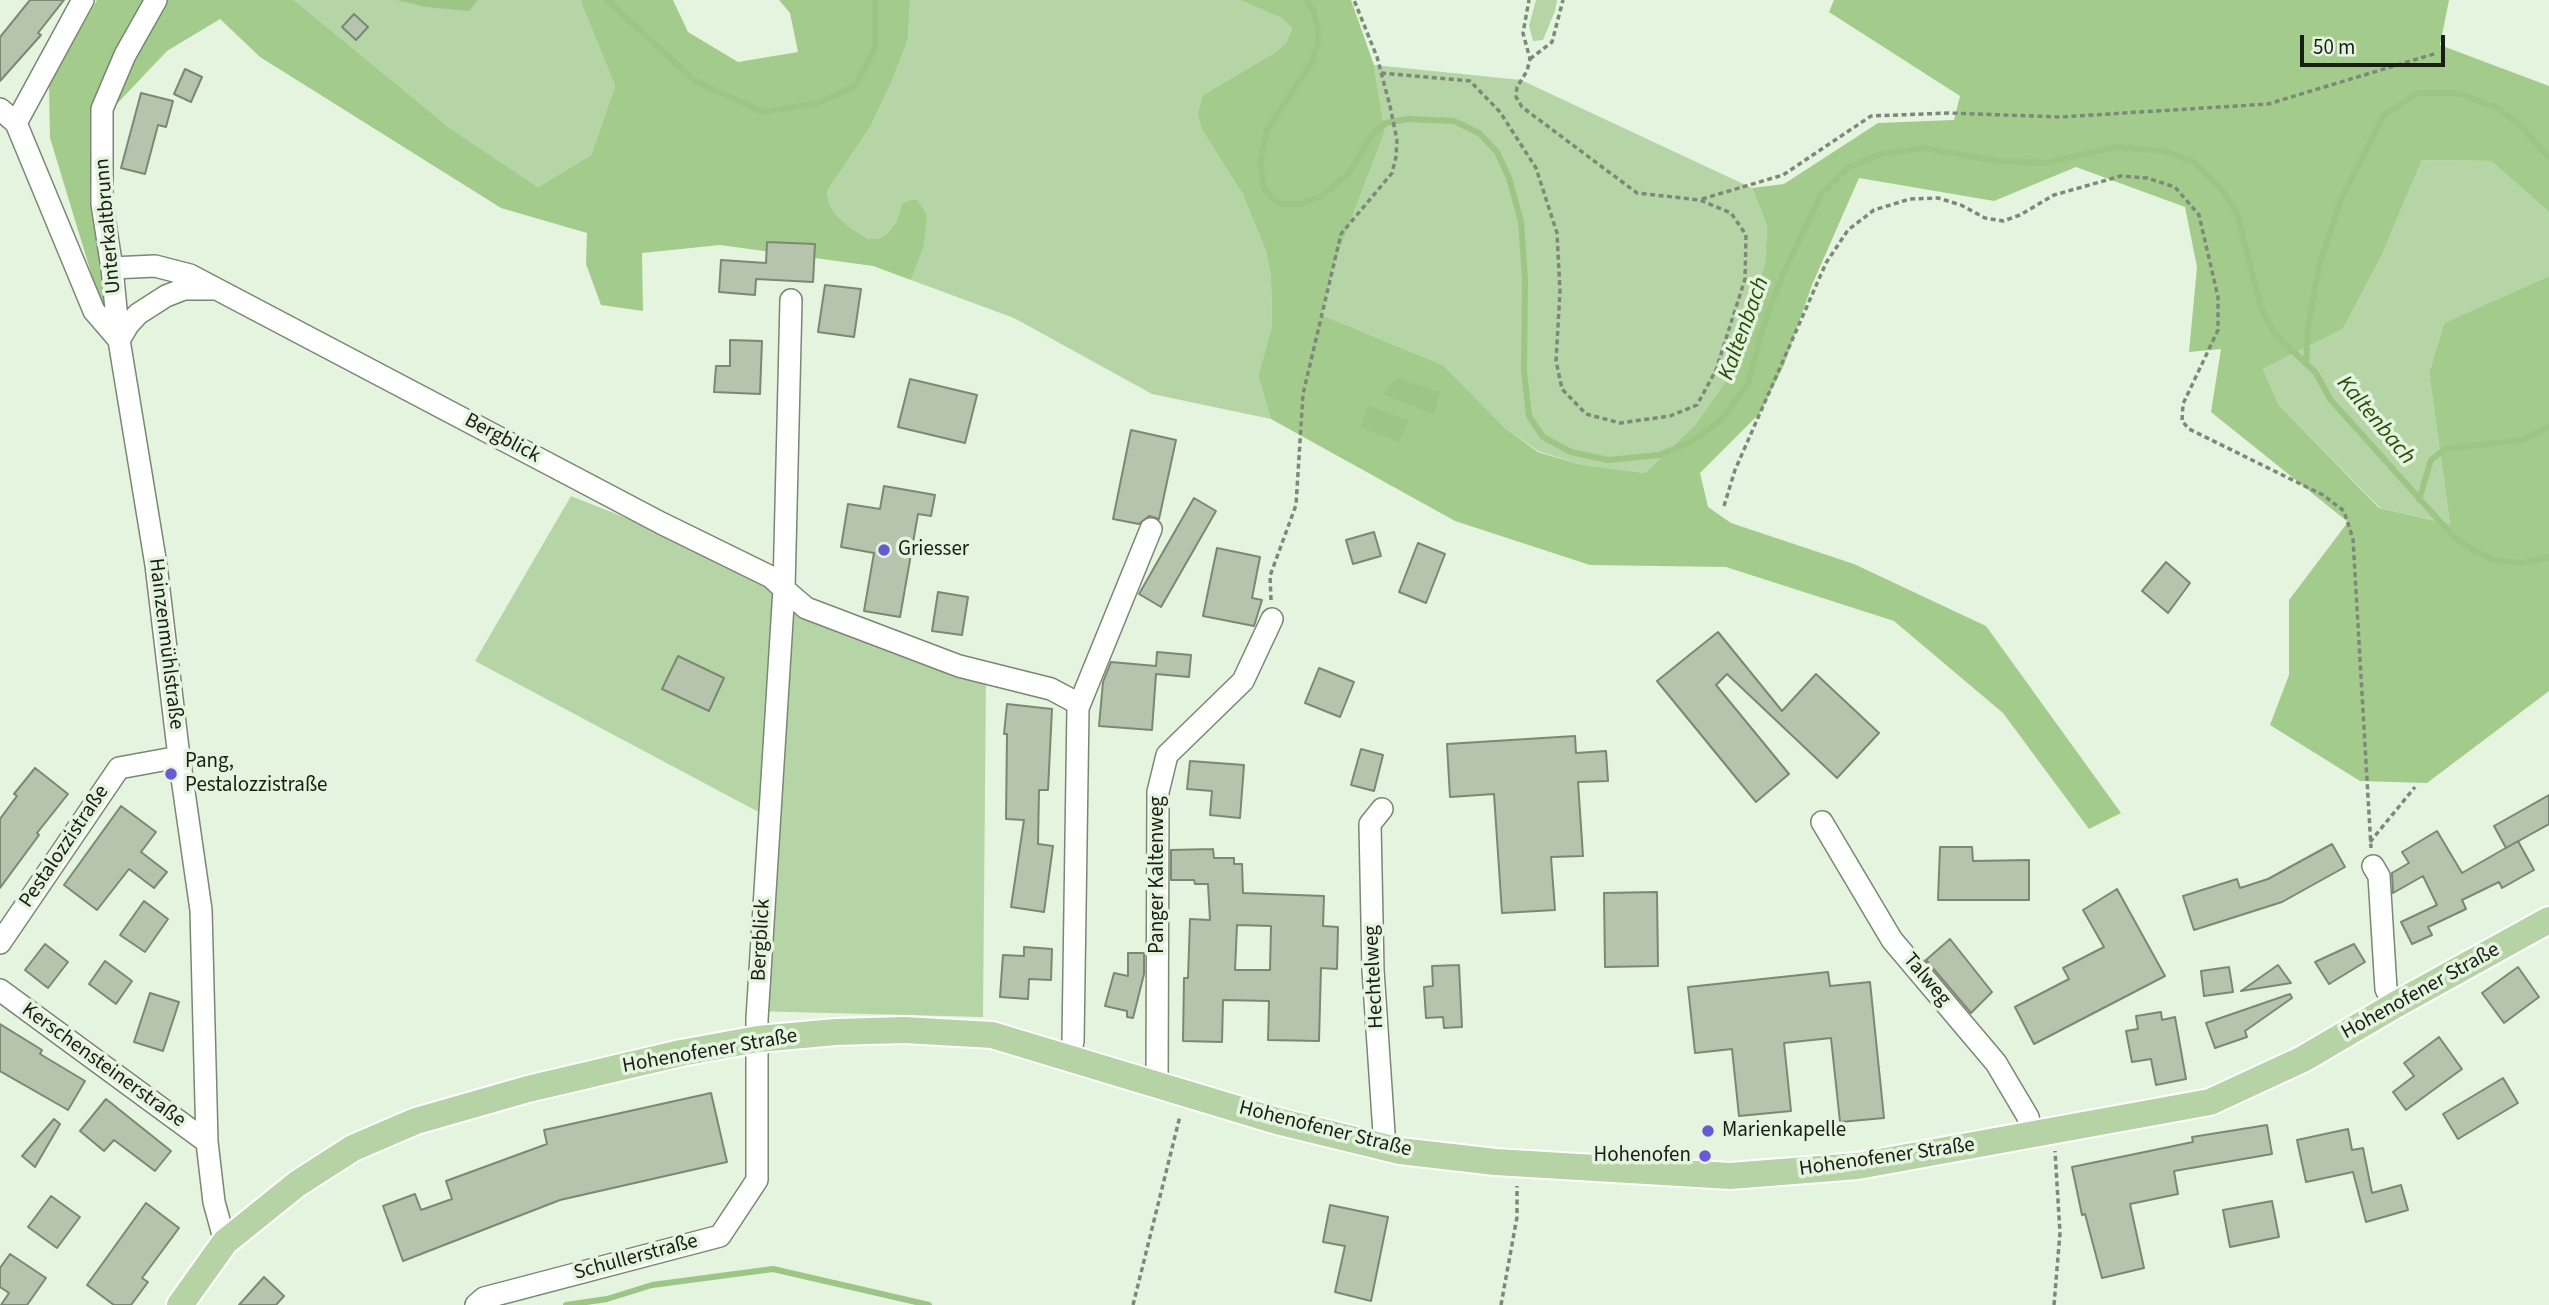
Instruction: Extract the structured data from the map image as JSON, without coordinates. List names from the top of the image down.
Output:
{
  "streets": {
    "main road": ["Hohenofener Straße"],
    "street": [
      "Unterkaltbrunn",
      "Bergblick",
      "Hainzenmühlstraße",
      "Pestalozzistraße",
      "Panger Kaltenweg",
      "Hechtelweg",
      "Talweg",
      "Kerschensteinerstraße",
      "Schullerstraße"
    ]
  },
  "crossings": [
    ["Unterkaltbrunn", "Bergblick"],
    ["Unterkaltbrunn", "Hainzenmühlstraße"],
    ["Bergblick", "Hainzenmühlstraße"],
    ["Bergblick", "Hohenofener Straße"],
    ["Bergblick", "Schullerstraße"],
    ["Hainzenmühlstraße", "Pestalozzistraße"],
    ["Hainzenmühlstraße", "Hohenofener Straße"],
    ["Hainzenmühlstraße", "Kerschensteinerstraße"],
    ["Panger Kaltenweg", "Hohenofener Straße"],
    ["Hechtelweg", "Hohenofener Straße"],
    ["Talweg", "Hohenofener Straße"],
    ["Hohenofener Straße", "Schullerstraße"]
  ],
  "water": ["Kaltenbach"],
  "places": [
    "Griesser",
    "Pang, Pestalozzistraße",
    "Marienkapelle",
    "Hohenofen"
  ],
  "scale_bar": "50 m"
}
